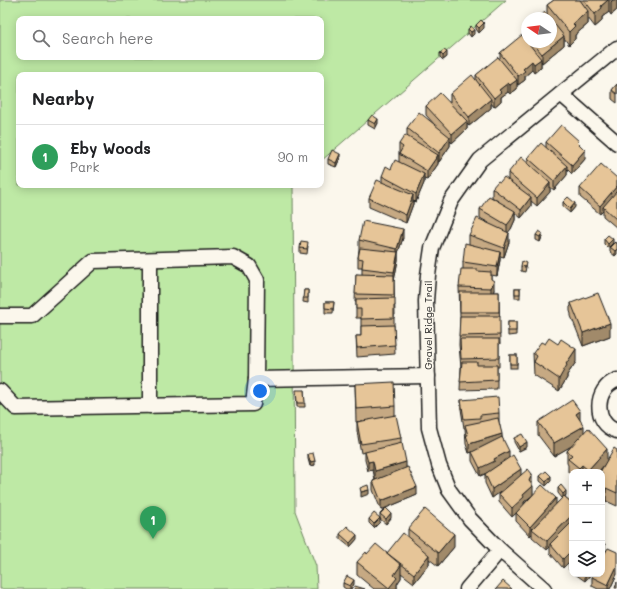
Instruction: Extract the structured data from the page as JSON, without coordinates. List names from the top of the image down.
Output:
{
  "streets": {
    "street": ["Gravel Ridge Trail"]
  },
  "north": "left",
  "page": {
    "search": "Search here",
    "heading": "Nearby",
    "list": [
      {
        "mark": "1",
        "name": "Eby Woods",
        "note": "Park",
        "value": "90 m"
      }
    ],
    "map_buttons": ["+", "−"],
    "pins": "1"
  }
}
